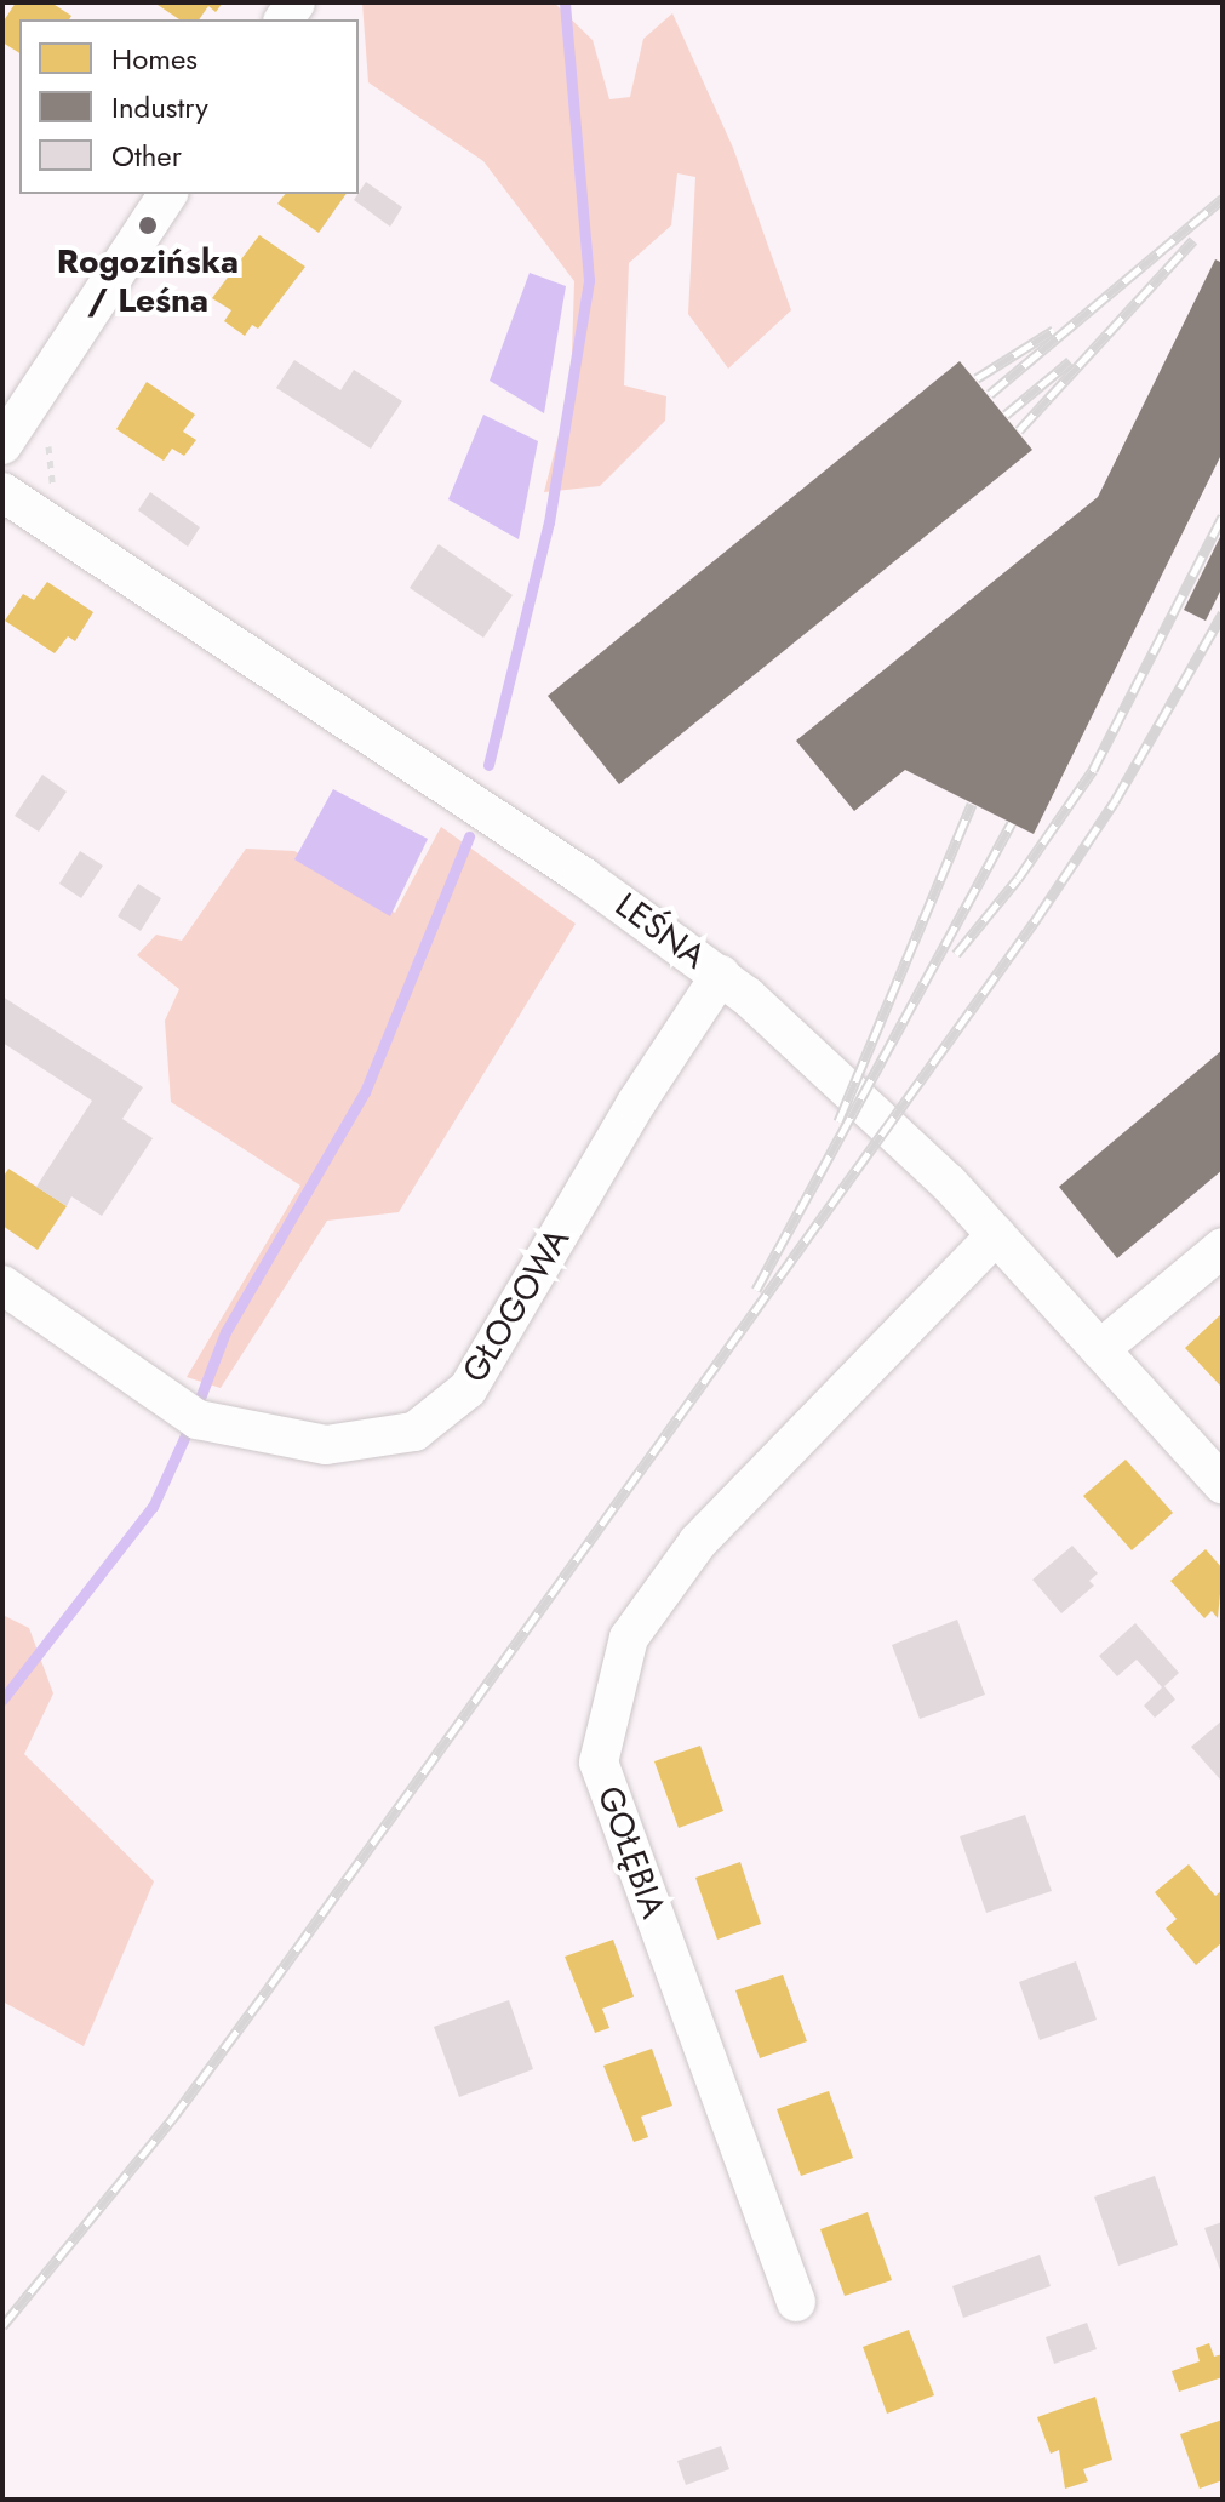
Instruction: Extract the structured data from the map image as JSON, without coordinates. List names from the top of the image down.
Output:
{
  "streets": {
    "street": ["LEŚNA", "GŁOGOWA", "GOŁĘBIA"]
  },
  "crossings": [
    ["LEŚNA", "GŁOGOWA"],
    ["LEŚNA", "GOŁĘBIA"]
  ],
  "places": ["Rogozińska / Leśna"],
  "legend": ["Homes", "Industry", "Other"]
}
